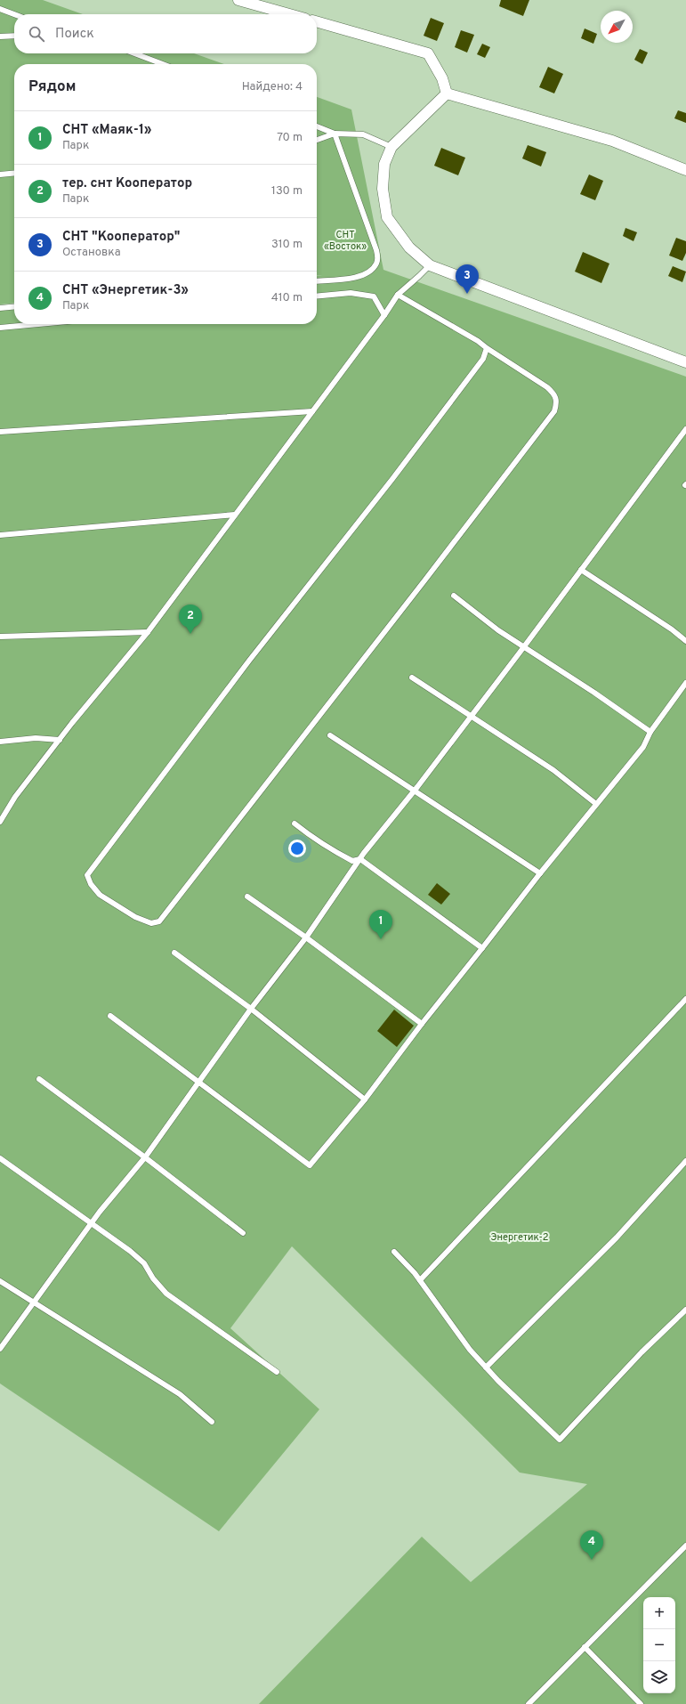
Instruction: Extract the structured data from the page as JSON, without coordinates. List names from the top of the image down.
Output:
{
  "parks": ["СНТ «Восток»", "Энергетик-2"],
  "north": "bottom left",
  "page": {
    "search": "Поиск",
    "heading": ["Рядом", "Найдено: 4"],
    "list": [
      {
        "mark": "1",
        "name": "СНТ «Маяк-1»",
        "note": "Парк",
        "value": "70 m"
      },
      {
        "mark": "2",
        "name": "тер. снт Кооператор",
        "note": "Парк",
        "value": "130 m"
      },
      {
        "mark": "3",
        "name": "СНТ \"Кооператор\"",
        "note": "Остановка",
        "value": "310 m"
      },
      {
        "mark": "4",
        "name": "СНТ «Энергетик-3»",
        "note": "Парк",
        "value": "410 m"
      }
    ],
    "pins": [
      "3",
      "2",
      "1",
      "4"
    ],
    "map_buttons": ["+", "−"]
  }
}
